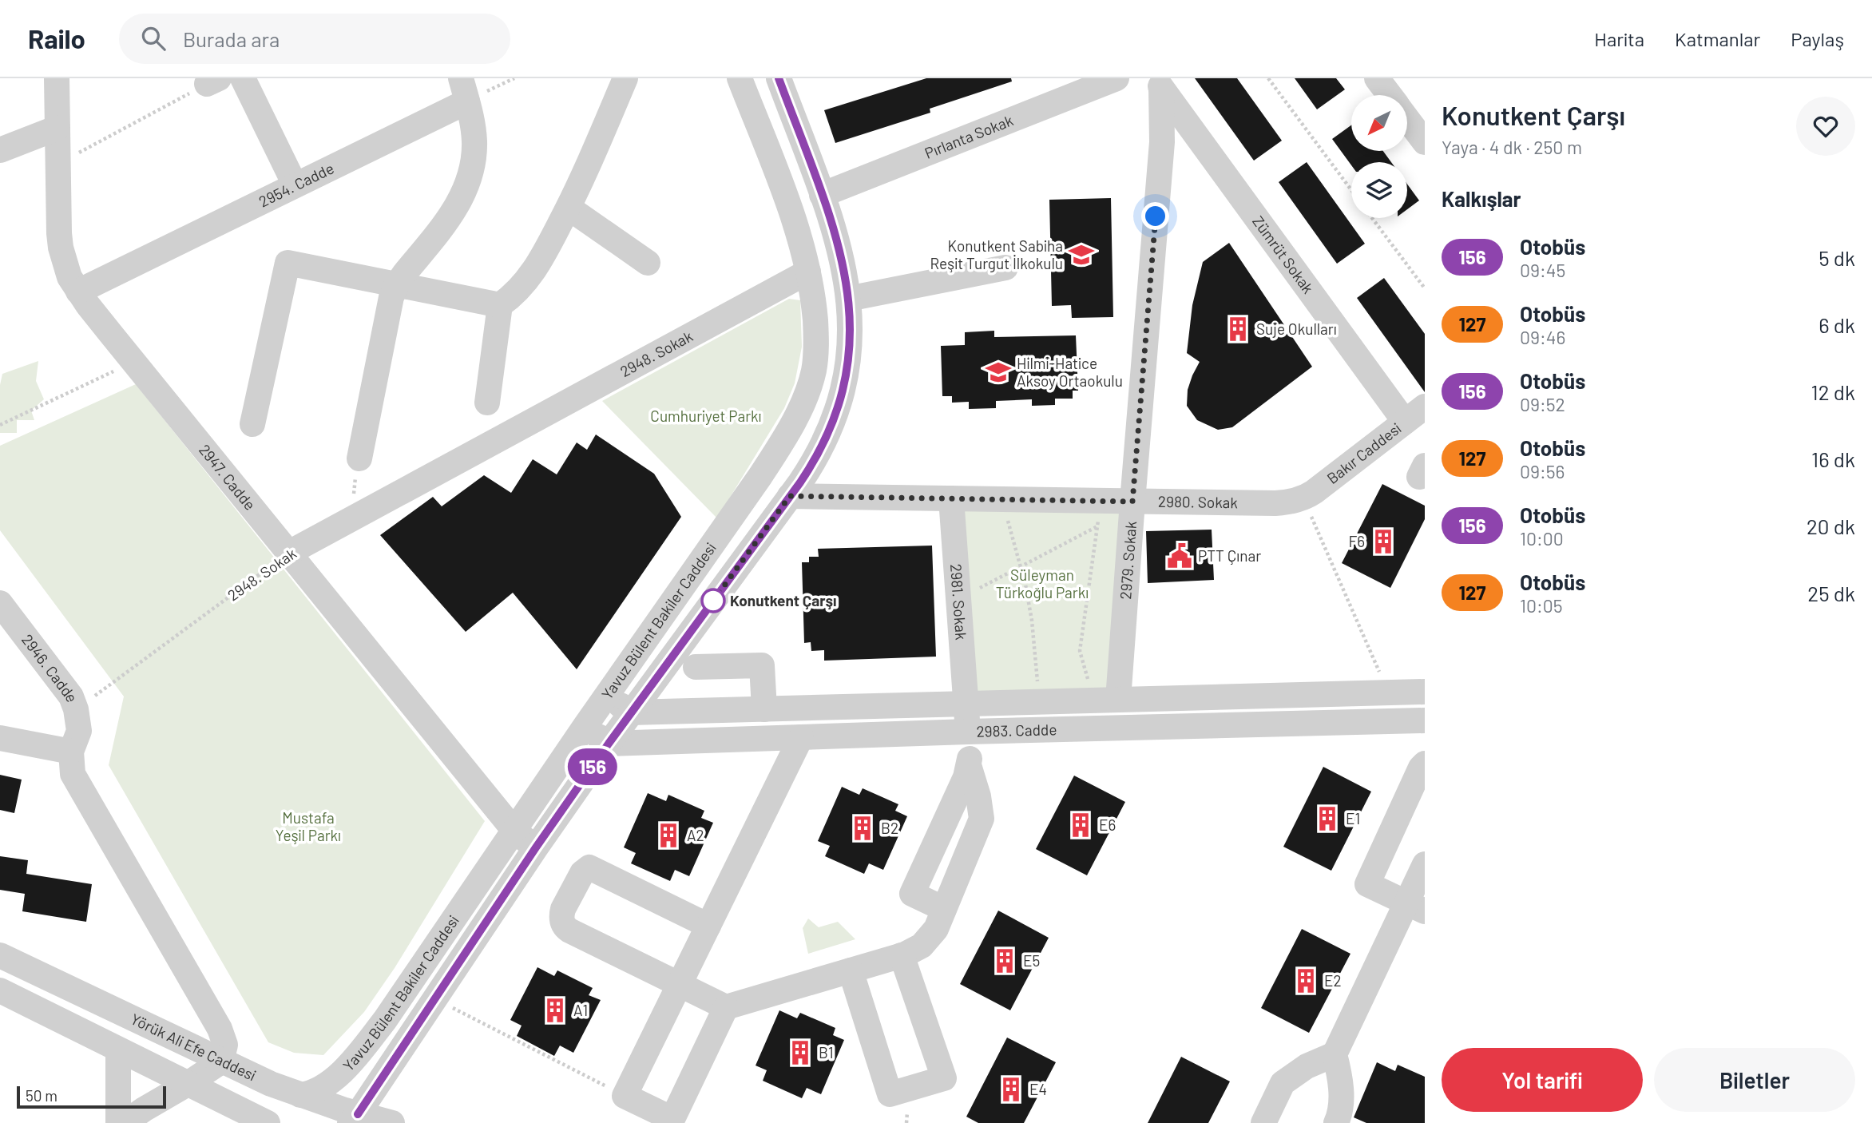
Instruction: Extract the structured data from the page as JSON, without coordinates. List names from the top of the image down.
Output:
{
  "streets": {
    "street": [
      "Pırlanta Sokak",
      "2954. Cadde",
      "Zümrüt Sokak",
      "2948. Sokak",
      "Bakır Caddesi",
      "2947. Cadde",
      "2980. Sokak",
      "2979. Sokak",
      "2981. Sokak",
      "Yavuz Bülent Bakiler Caddesi",
      "2946. Cadde",
      "2983. Cadde",
      "Yörük Ali Efe Caddesi"
    ]
  },
  "crossings": [
    ["Pırlanta Sokak", "Yavuz Bülent Bakiler Caddesi"],
    ["2954. Cadde", "2947. Cadde"],
    ["Zümrüt Sokak", "Bakır Caddesi"],
    ["Zümrüt Sokak", "2979. Sokak"],
    ["2948. Sokak", "2947. Cadde"],
    ["2948. Sokak", "Yavuz Bülent Bakiler Caddesi"],
    ["2948. Sokak", "2946. Cadde"],
    ["Bakır Caddesi", "2980. Sokak"],
    ["2947. Cadde", "Yavuz Bülent Bakiler Caddesi"],
    ["2980. Sokak", "2979. Sokak"],
    ["2980. Sokak", "2981. Sokak"],
    ["2980. Sokak", "Yavuz Bülent Bakiler Caddesi"],
    ["2979. Sokak", "2983. Cadde"],
    ["2981. Sokak", "2983. Cadde"],
    ["Yavuz Bülent Bakiler Caddesi", "2983. Cadde"],
    ["Yavuz Bülent Bakiler Caddesi", "Yörük Ali Efe Caddesi"]
  ],
  "parks": ["Cumhuriyet Parkı", "Süleyman Türkoğlu Parkı", "Mustafa Yeşil Parkı"],
  "places": {
    "school or university": ["Konutkent Sabiha Reşit Turgut İlkokulu", "Hilmi-Hatice Aksoy Ortaokulu"],
    "building": [
      "Suje Okulları",
      "F6",
      "E1",
      "E6",
      "B2",
      "A2",
      "E5",
      "E2",
      "A1",
      "B1",
      "E4"
    ],
    "public building": ["PTT Çınar"],
    "other": ["Konutkent Çarşı"]
  },
  "lines": ["bus line 156"],
  "scale_bar": "50 m",
  "north": "bottom left",
  "page": {
    "header": "Railo",
    "search": "Burada ara",
    "nav": ["Harita", "Katmanlar", "Paylaş"],
    "on_map": "156",
    "heading": [
      ["Konutkent Çarşı", "Yaya · 4 dk · 250 m"],
      "Kalkışlar"
    ],
    "list": [
      {
        "mark": "156",
        "name": "Otobüs",
        "note": "09:45",
        "value": "5 dk"
      },
      {
        "mark": "127",
        "name": "Otobüs",
        "note": "09:46",
        "value": "6 dk"
      },
      {
        "mark": "156",
        "name": "Otobüs",
        "note": "09:52",
        "value": "12 dk"
      },
      {
        "mark": "127",
        "name": "Otobüs",
        "note": "09:56",
        "value": "16 dk"
      },
      {
        "mark": "156",
        "name": "Otobüs",
        "note": "10:00",
        "value": "20 dk"
      },
      {
        "mark": "127",
        "name": "Otobüs",
        "note": "10:05",
        "value": "25 dk"
      }
    ],
    "buttons": ["Yol tarifi", "Biletler"],
    "scale": "50 m"
  }
}
